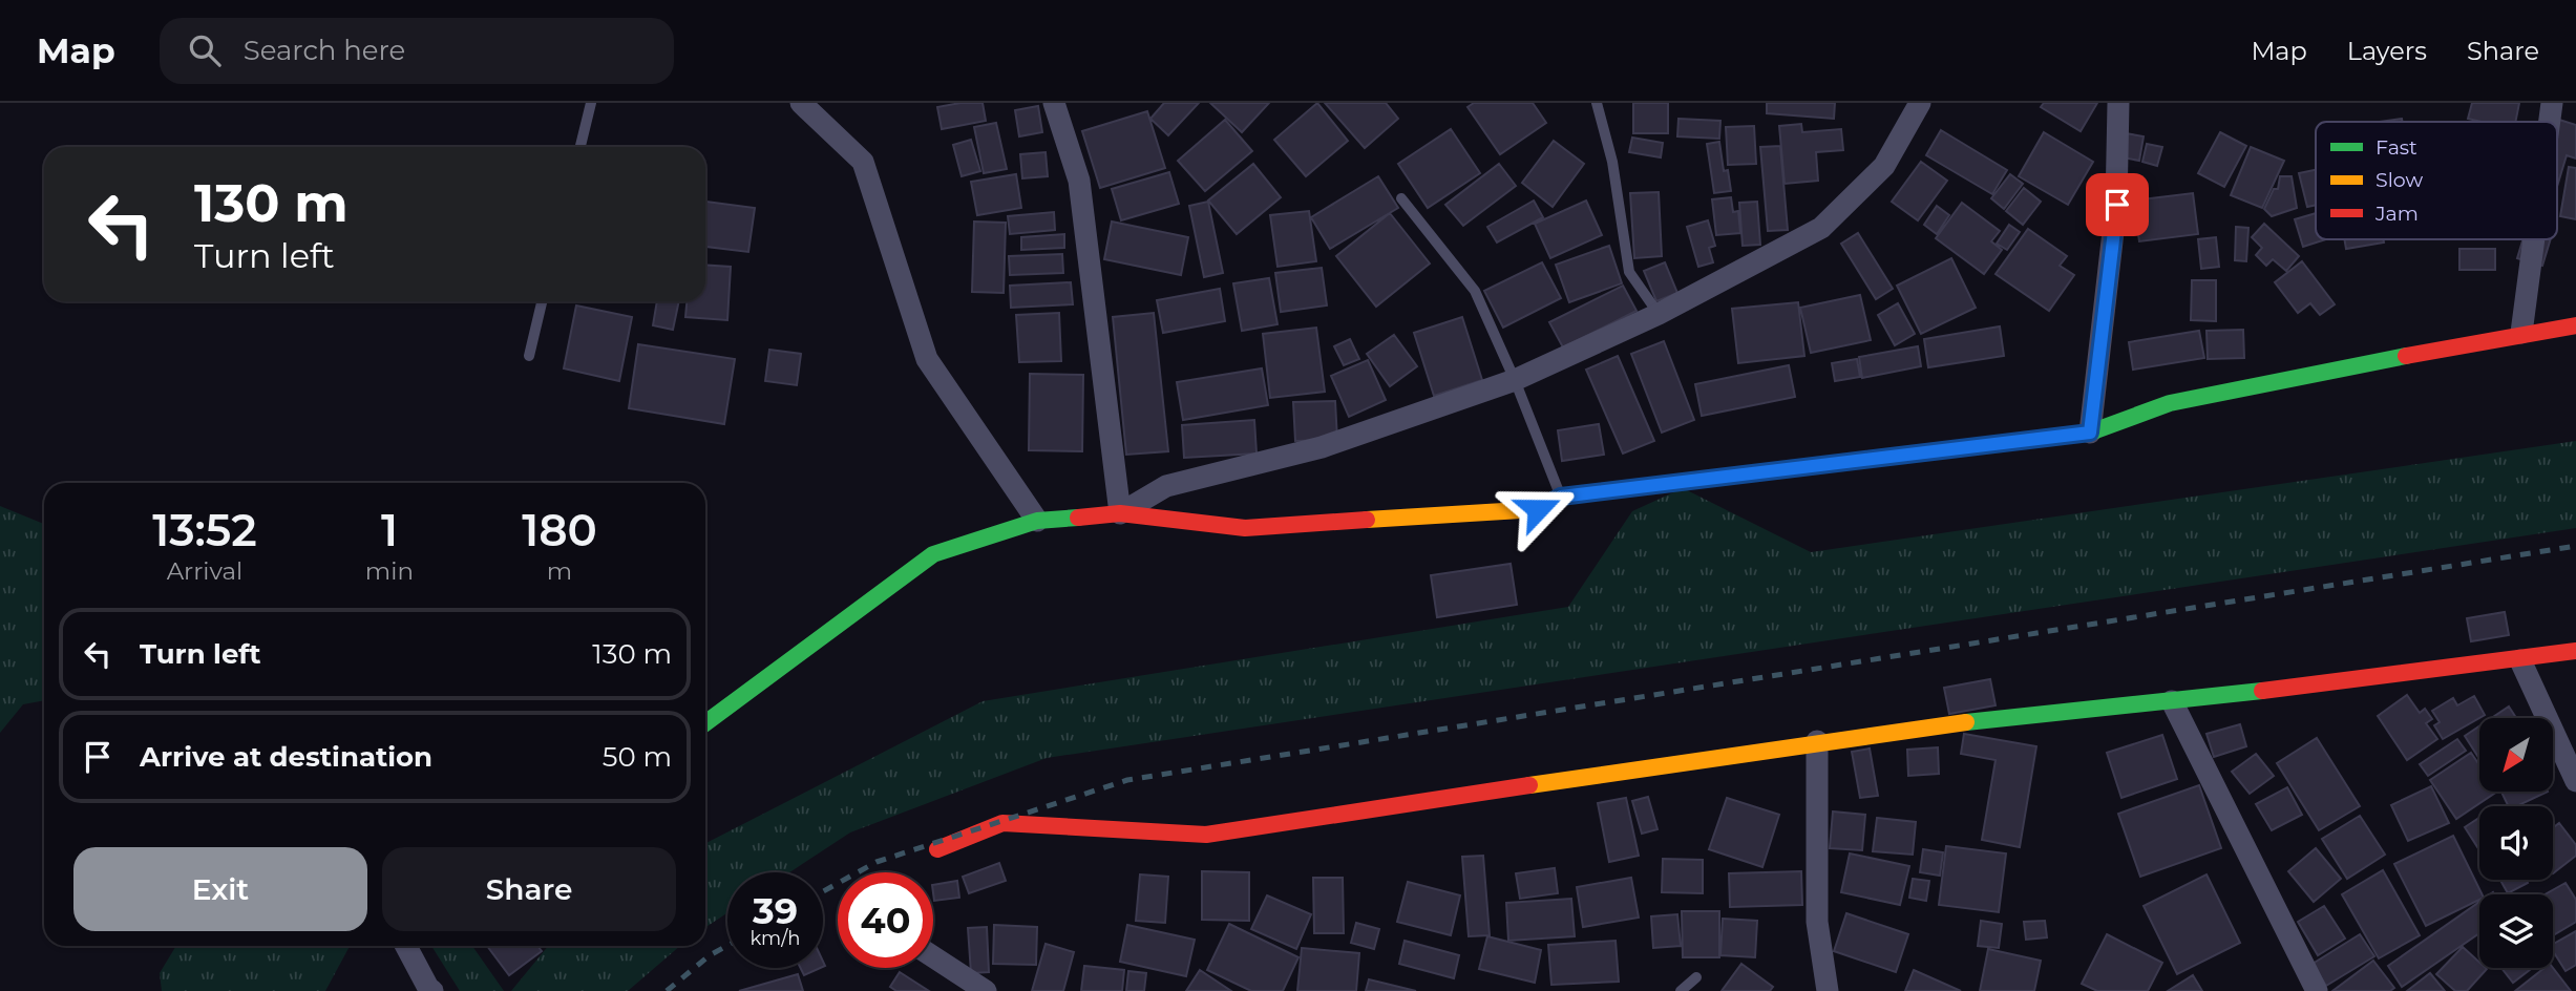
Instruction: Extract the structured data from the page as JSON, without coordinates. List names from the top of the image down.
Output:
{
  "legend": ["Fast", "Slow", "Jam"],
  "north": "bottom left",
  "page": {
    "header": "Map",
    "search": "Search here",
    "nav": ["Map", "Layers", "Share"],
    "turn": ["130 m", "Turn left"],
    "eta": [
      "13:52",
      "Arrival",
      "1",
      "min",
      "180",
      "m"
    ],
    "list": [
      {
        "name": "Turn left",
        "value": "130 m"
      },
      {
        "name": "Arrive at destination",
        "value": "50 m"
      }
    ],
    "buttons": ["Exit", "Share"],
    "speed": "39 km/h",
    "limit": "40"
  }
}
